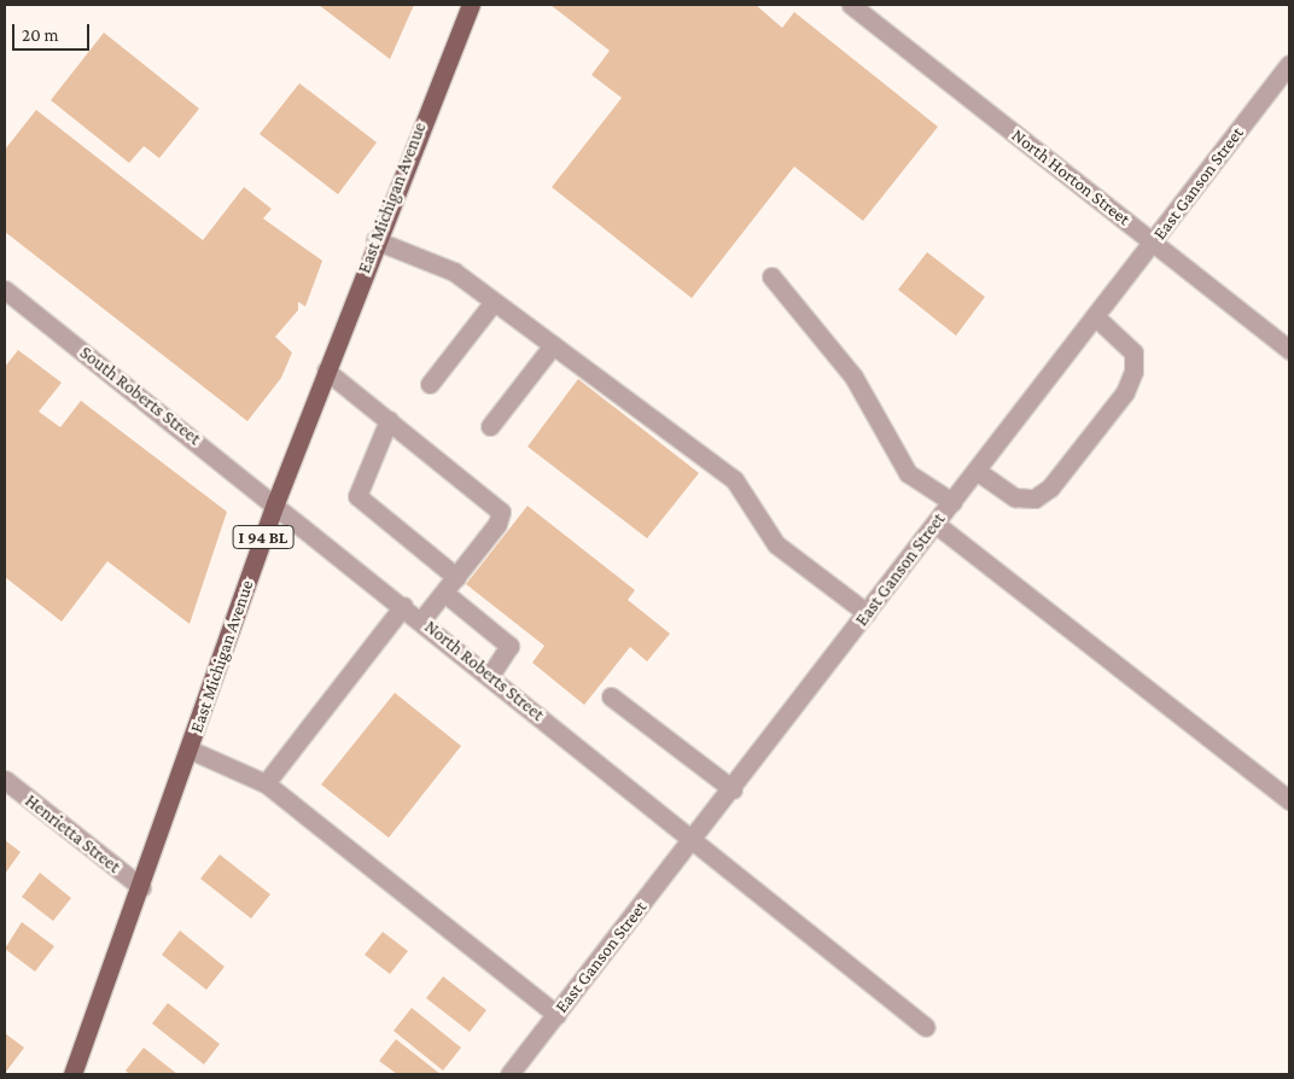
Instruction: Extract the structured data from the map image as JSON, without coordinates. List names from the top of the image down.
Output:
{
  "streets": {
    "main road": ["East Michigan Avenue", "I 94 BL"],
    "street": [
      "North Horton Street",
      "East Ganson Street",
      "South Roberts Street",
      "North Roberts Street",
      "Henrietta Street"
    ]
  },
  "crossings": [
    ["North Horton Street", "East Ganson Street"],
    ["East Ganson Street", "North Roberts Street"],
    ["East Michigan Avenue", "South Roberts Street"],
    ["East Michigan Avenue", "North Roberts Street"],
    ["East Michigan Avenue", "Henrietta Street"],
    ["South Roberts Street", "North Roberts Street"]
  ],
  "scale_bar": "20 m"
}
